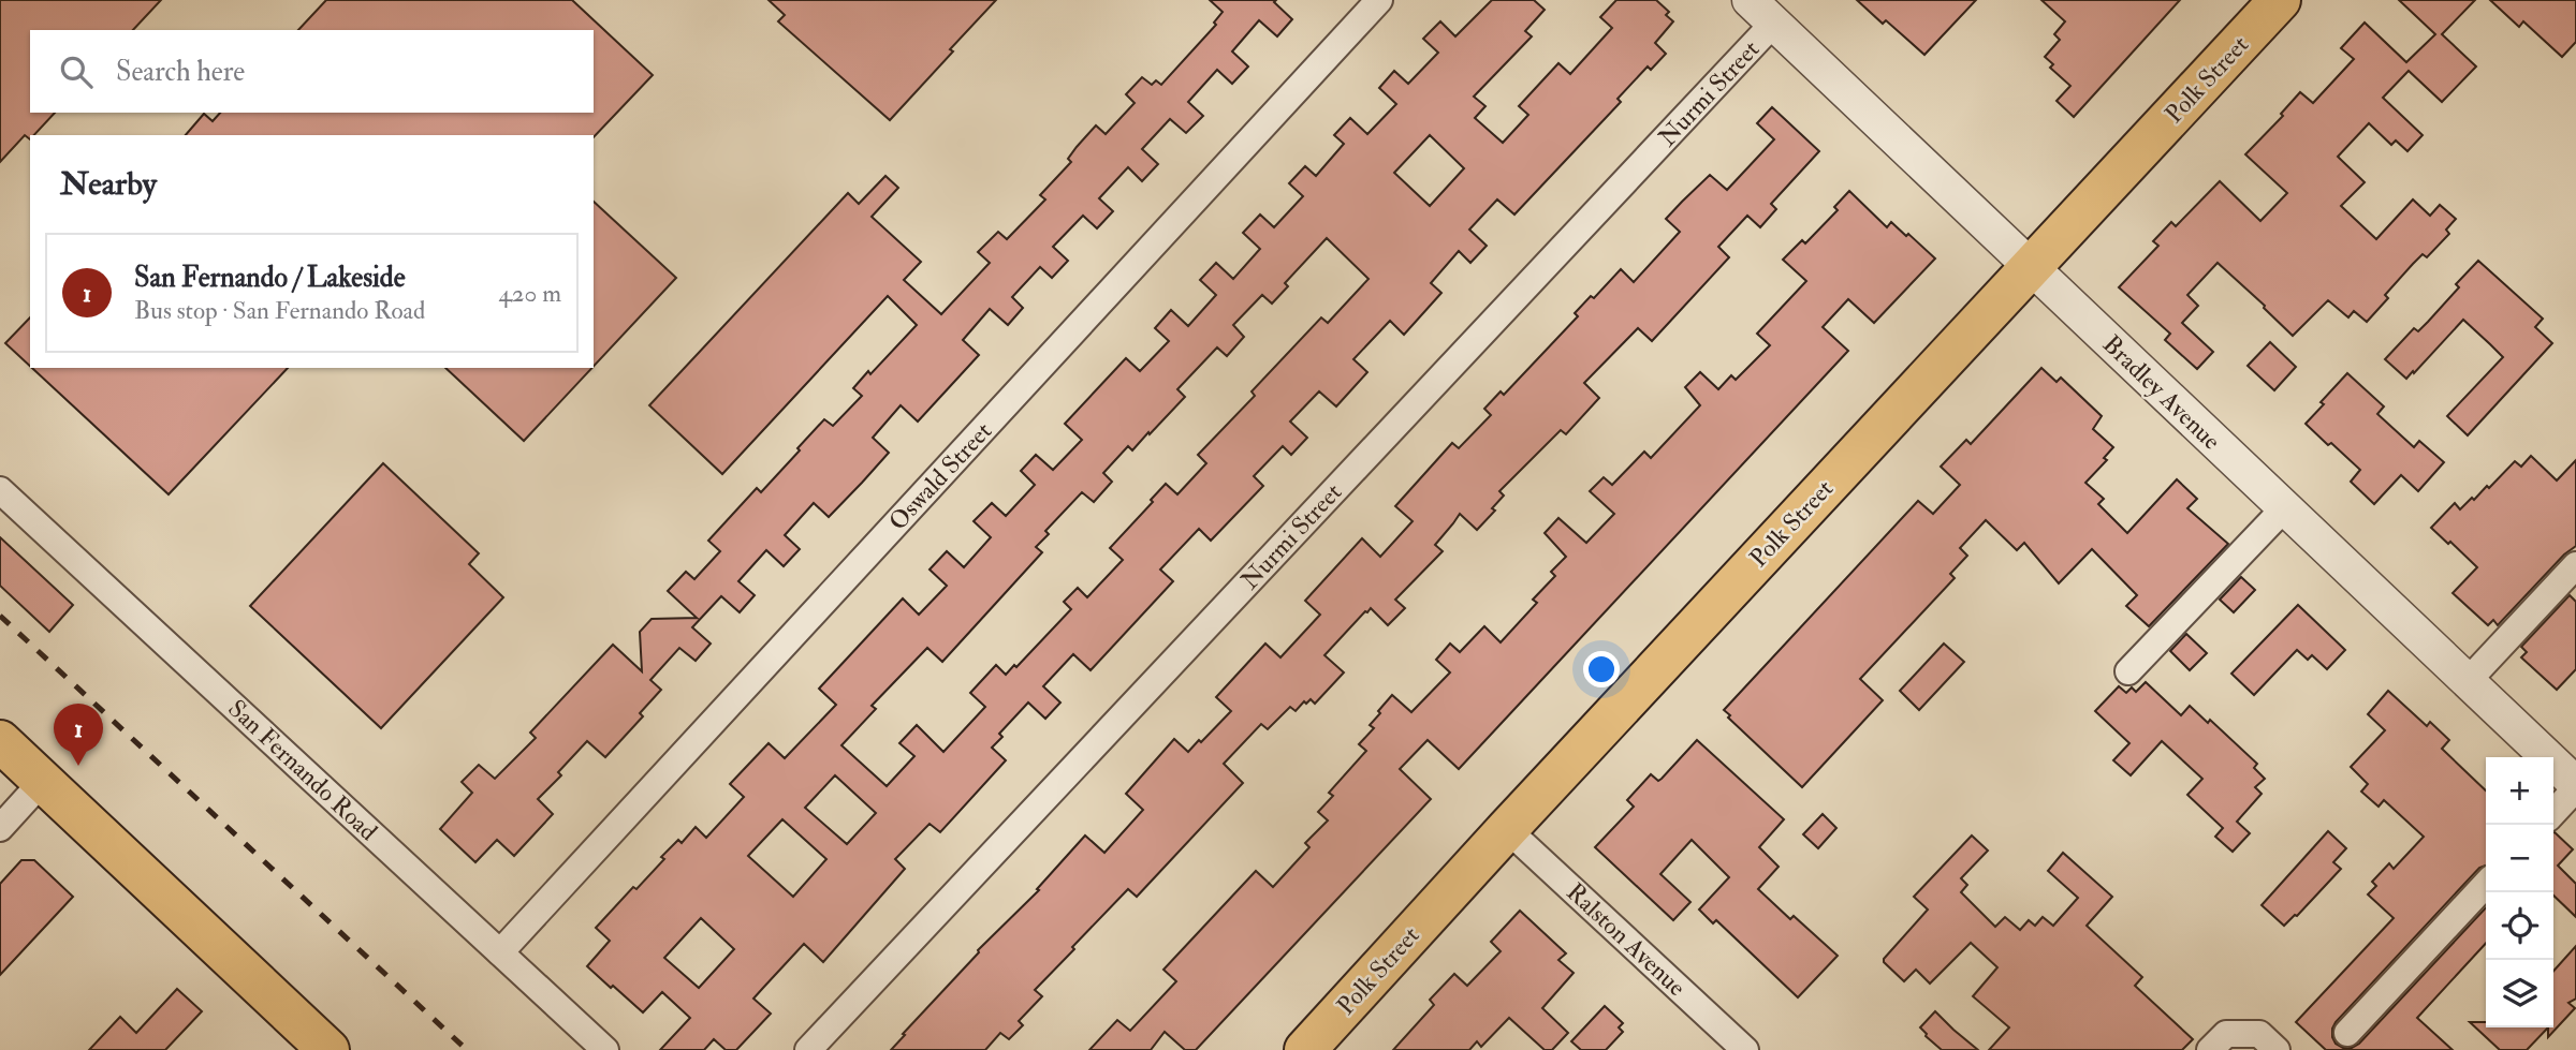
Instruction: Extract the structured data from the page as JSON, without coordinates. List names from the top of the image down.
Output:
{
  "streets": {
    "main road": ["Polk Street"],
    "street": [
      "Nurmi Street",
      "Bradley Avenue",
      "Oswald Street",
      "San Fernando Road",
      "Ralston Avenue"
    ]
  },
  "crossings": [
    ["Polk Street", "Bradley Avenue"],
    ["Polk Street", "Ralston Avenue"],
    ["Nurmi Street", "Bradley Avenue"],
    ["Oswald Street", "San Fernando Road"]
  ],
  "page": {
    "search": "Search here",
    "heading": "Nearby",
    "list": [
      {
        "mark": "1",
        "name": "San Fernando / Lakeside",
        "note": "Bus stop · San Fernando Road",
        "value": "420 m"
      }
    ],
    "pins": "1",
    "map_buttons": ["+", "−"]
  }
}
